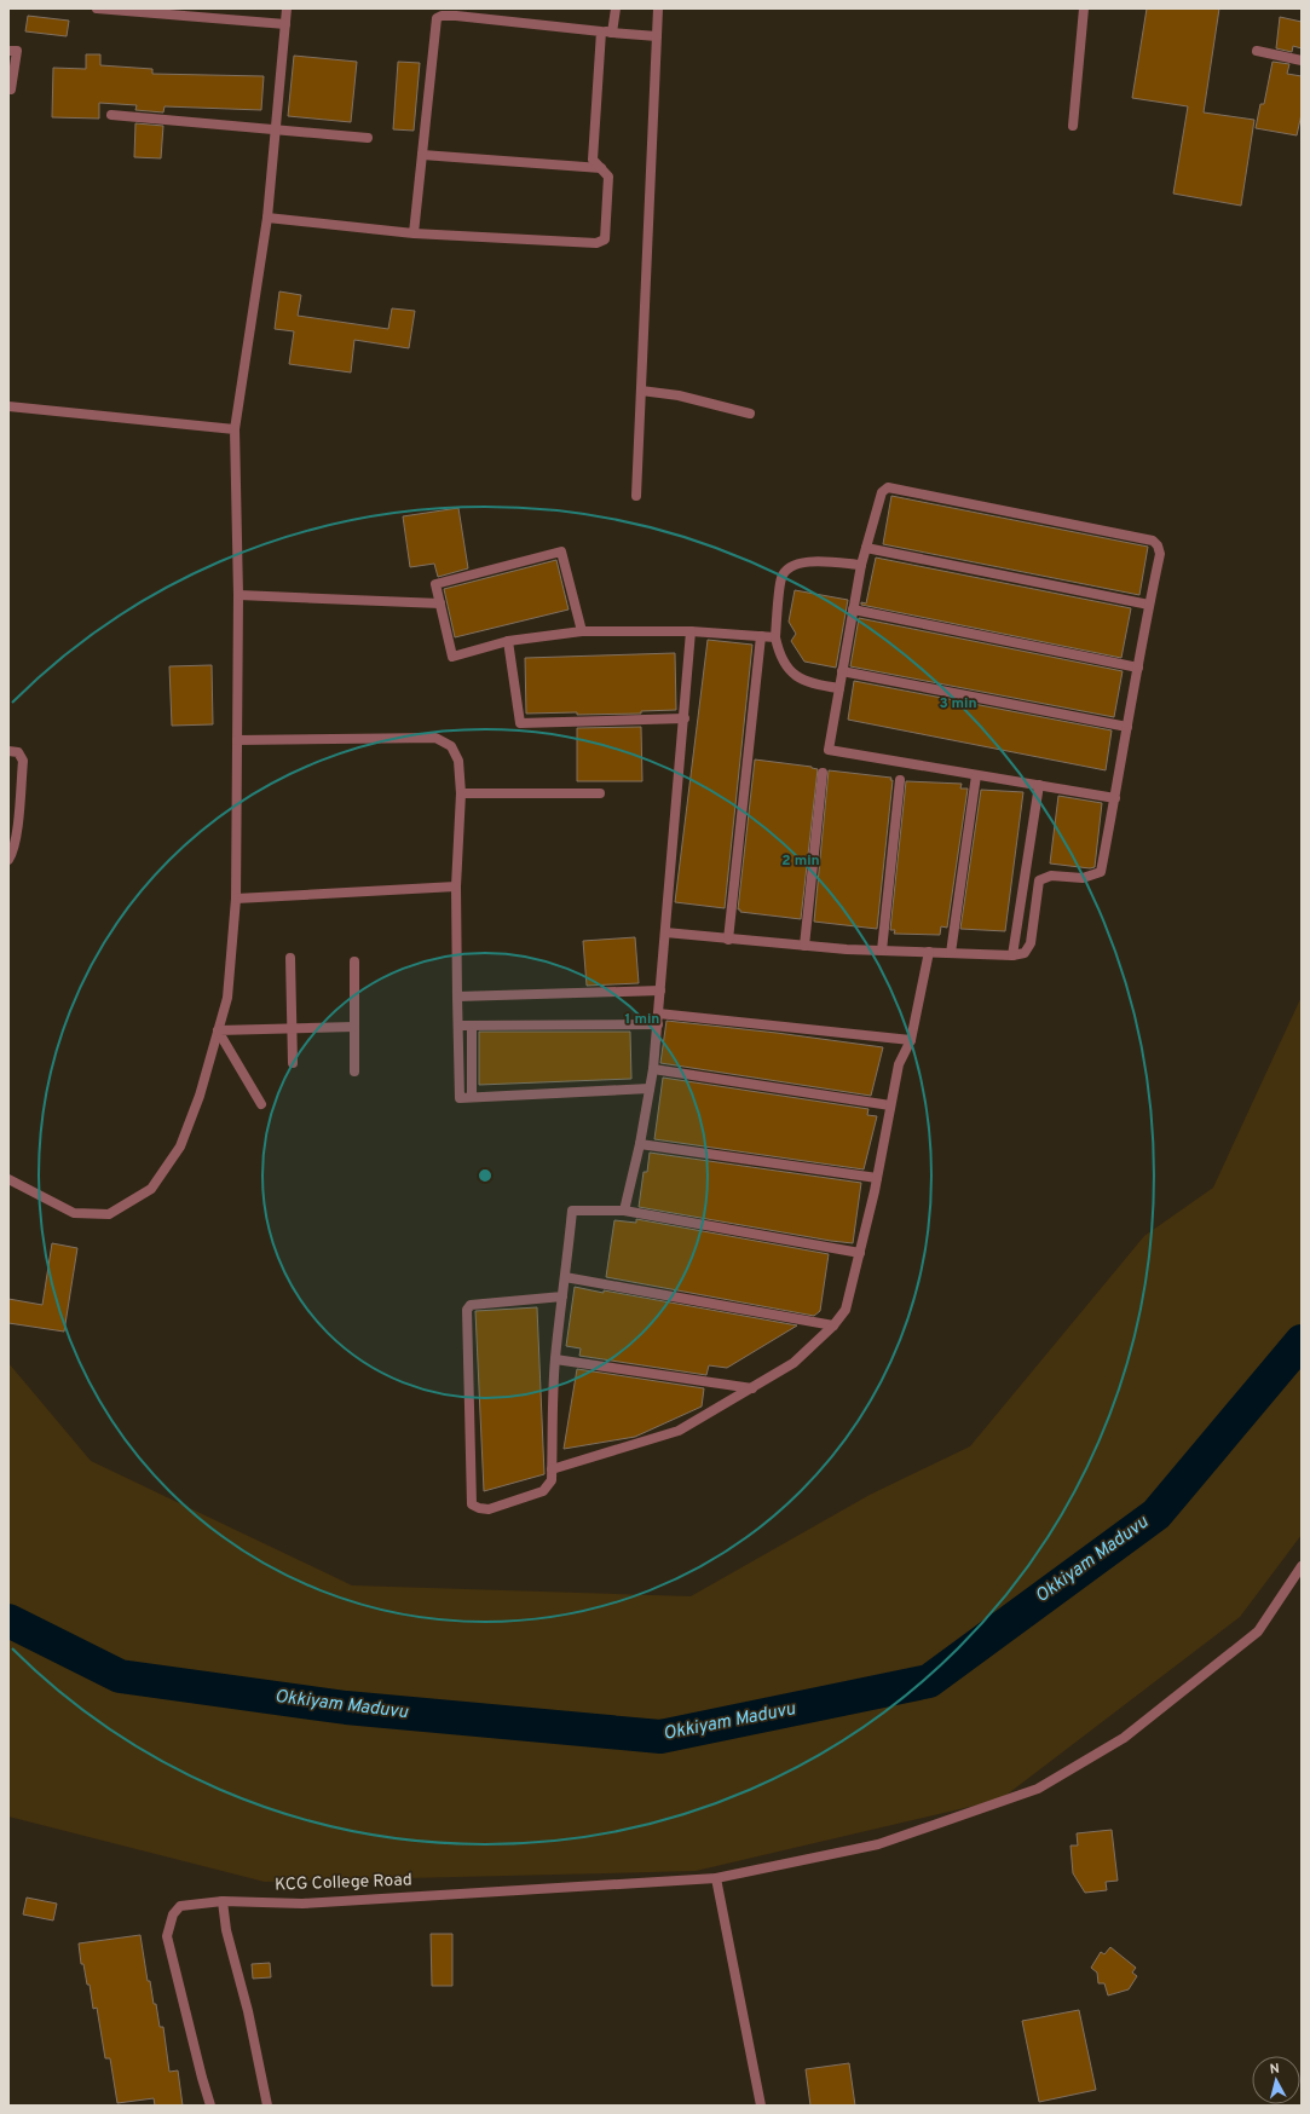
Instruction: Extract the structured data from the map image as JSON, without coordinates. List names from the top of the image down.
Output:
{
  "streets": {
    "street": ["KCG College Road"]
  },
  "water": ["Okkiyam Maduvu"],
  "north": "top",
  "rings": ["3 min", "2 min", "1 min"]
}
